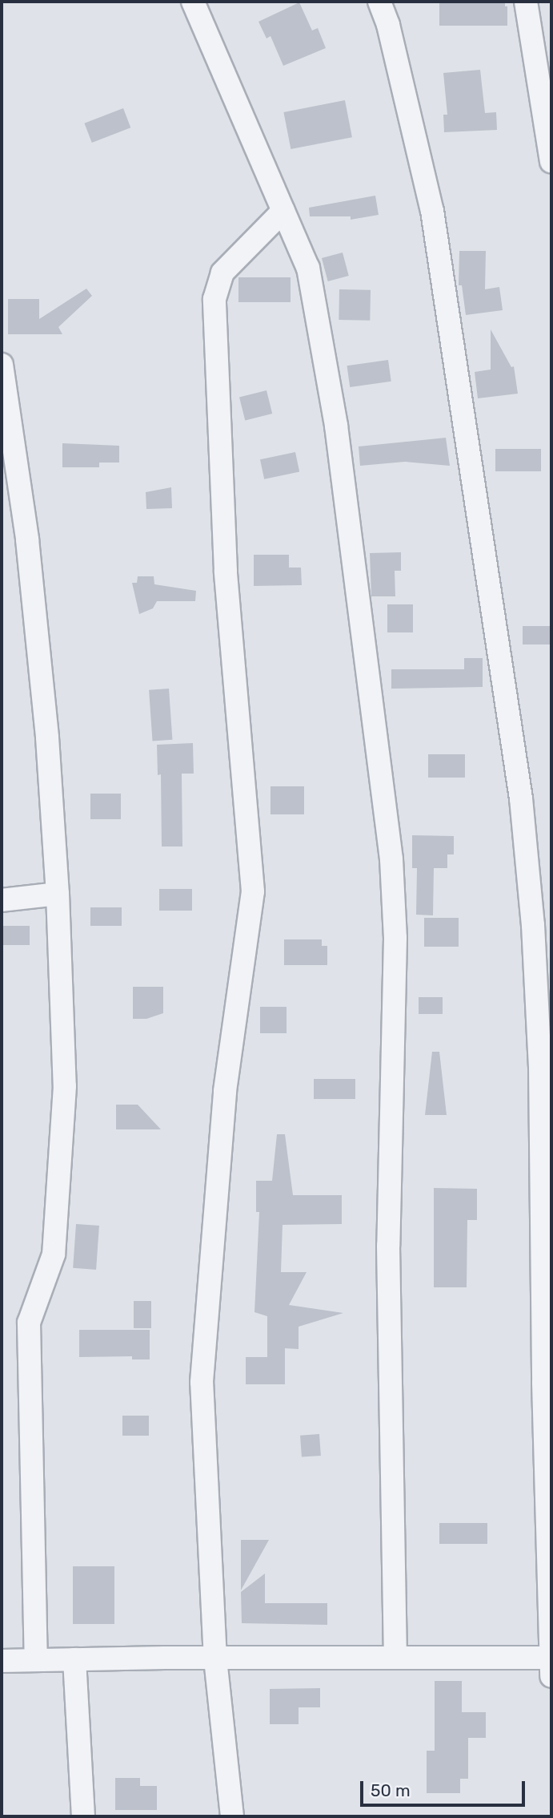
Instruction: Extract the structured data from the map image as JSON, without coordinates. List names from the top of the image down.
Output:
{
  "scale_bar": "50 m"
}
